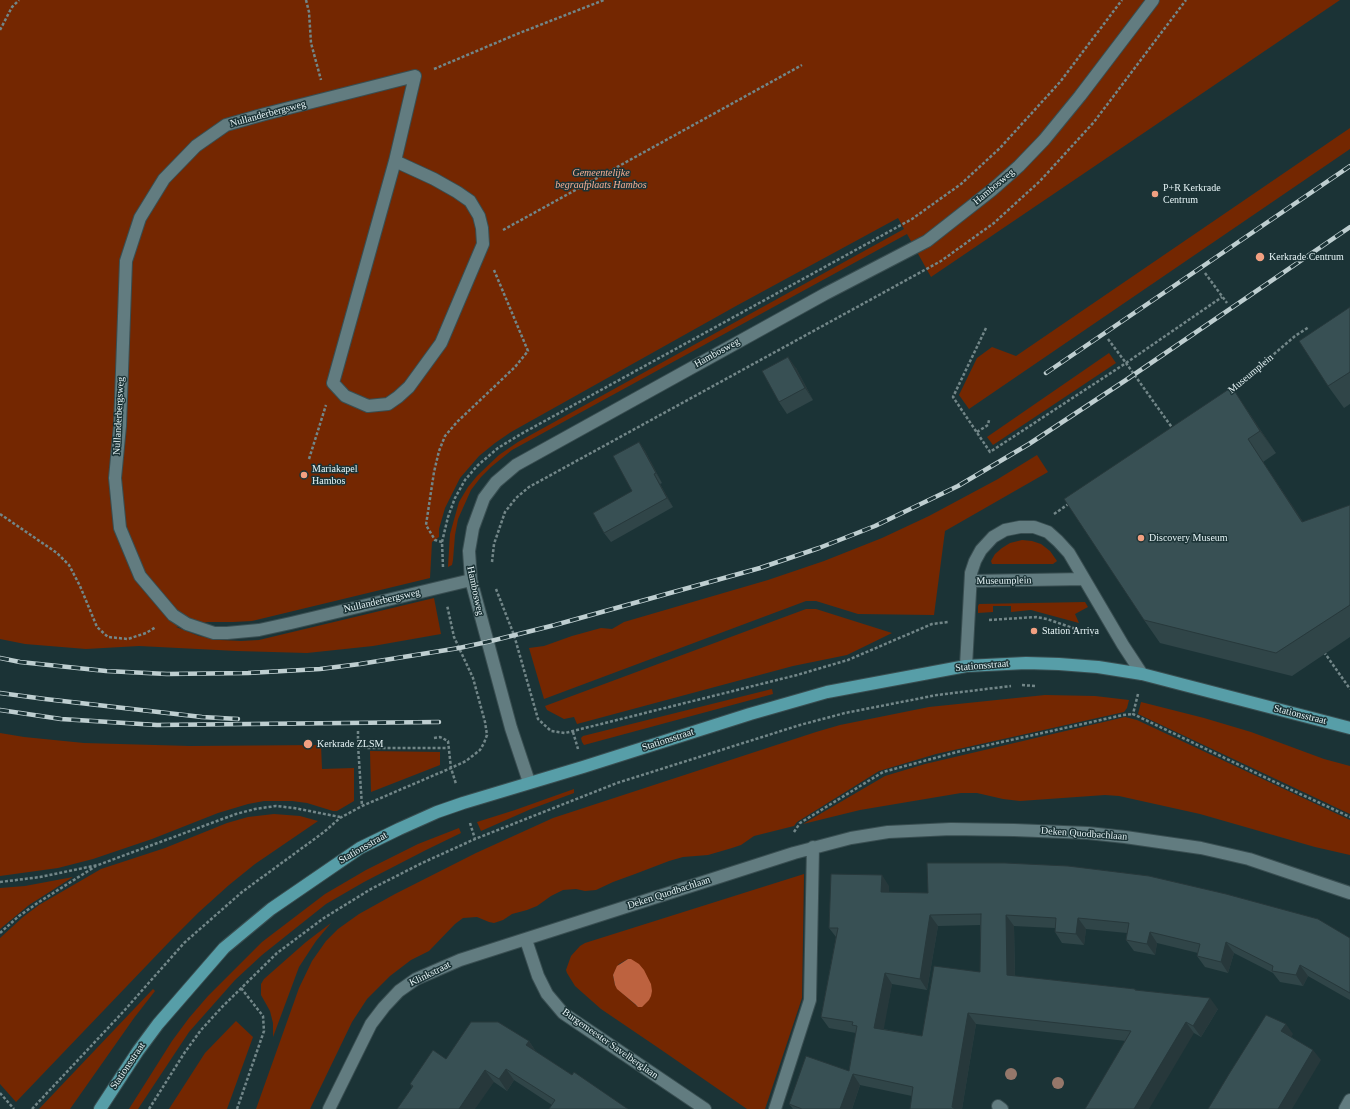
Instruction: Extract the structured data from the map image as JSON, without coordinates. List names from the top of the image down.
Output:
{
  "streets": {
    "main road": ["Stationsstraat"],
    "street": [
      "Nullanderbergsweg",
      "Hambosweg",
      "Museumplein",
      "Deken Quodbachlaan",
      "Klinkstraat",
      "Burgemeester Savelberglaan"
    ]
  },
  "crossings": [
    ["Nullanderbergsweg", "Hambosweg"],
    ["Hambosweg", "Stationsstraat"],
    ["Museumplein", "Stationsstraat"],
    ["Deken Quodbachlaan", "Klinkstraat"],
    ["Deken Quodbachlaan", "Burgemeester Savelberglaan"],
    ["Klinkstraat", "Burgemeester Savelberglaan"]
  ],
  "parks": ["Gemeentelijke begraafplaats Hambos"],
  "places": [
    "P+R Kerkrade Centrum",
    "Kerkrade Centrum",
    "Mariakapel Hambos",
    "Discovery Museum",
    "Station Arriva",
    "Kerkrade ZLSM"
  ]
}
